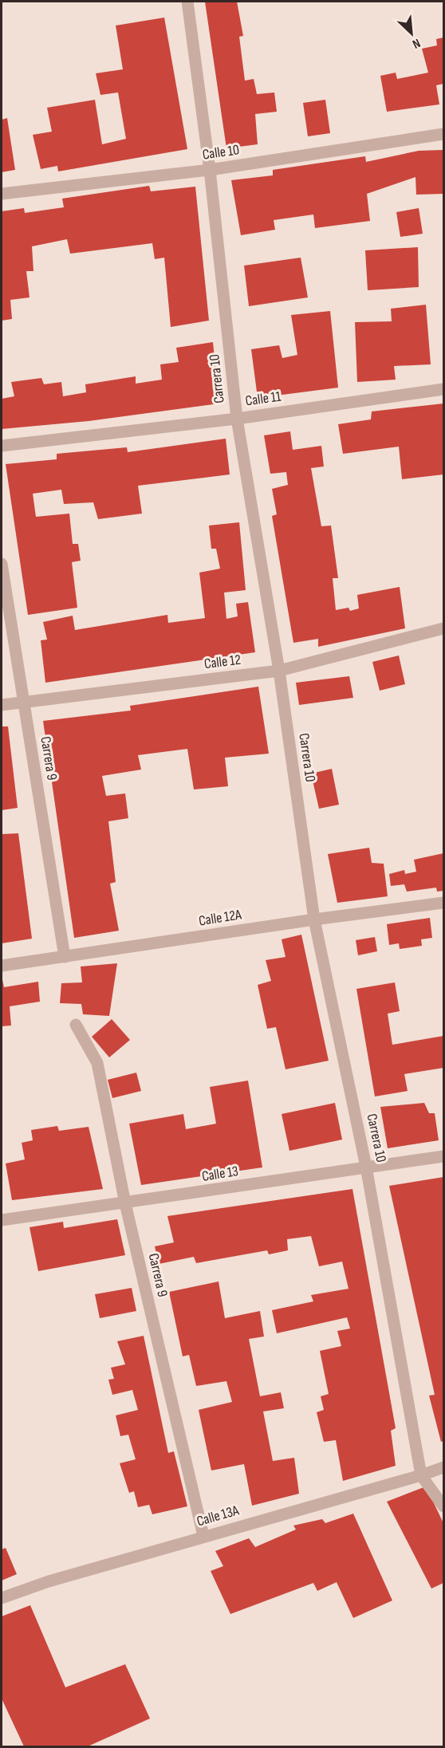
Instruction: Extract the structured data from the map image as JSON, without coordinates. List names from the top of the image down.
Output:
{
  "streets": {
    "street": [
      "Calle 10",
      "Carrera 10",
      "Calle 11",
      "Calle 12",
      "Carrera 9",
      "Calle 12A",
      "Calle 13",
      "Calle 13A"
    ]
  },
  "crossings": [
    ["Calle 10", "Carrera 10"],
    ["Carrera 10", "Calle 11"],
    ["Carrera 10", "Calle 12"],
    ["Carrera 10", "Calle 12A"],
    ["Carrera 10", "Calle 13"],
    ["Carrera 10", "Calle 13A"],
    ["Calle 12", "Carrera 9"],
    ["Carrera 9", "Calle 12A"],
    ["Carrera 9", "Calle 13"],
    ["Carrera 9", "Calle 13A"]
  ],
  "north": "bottom right"
}
